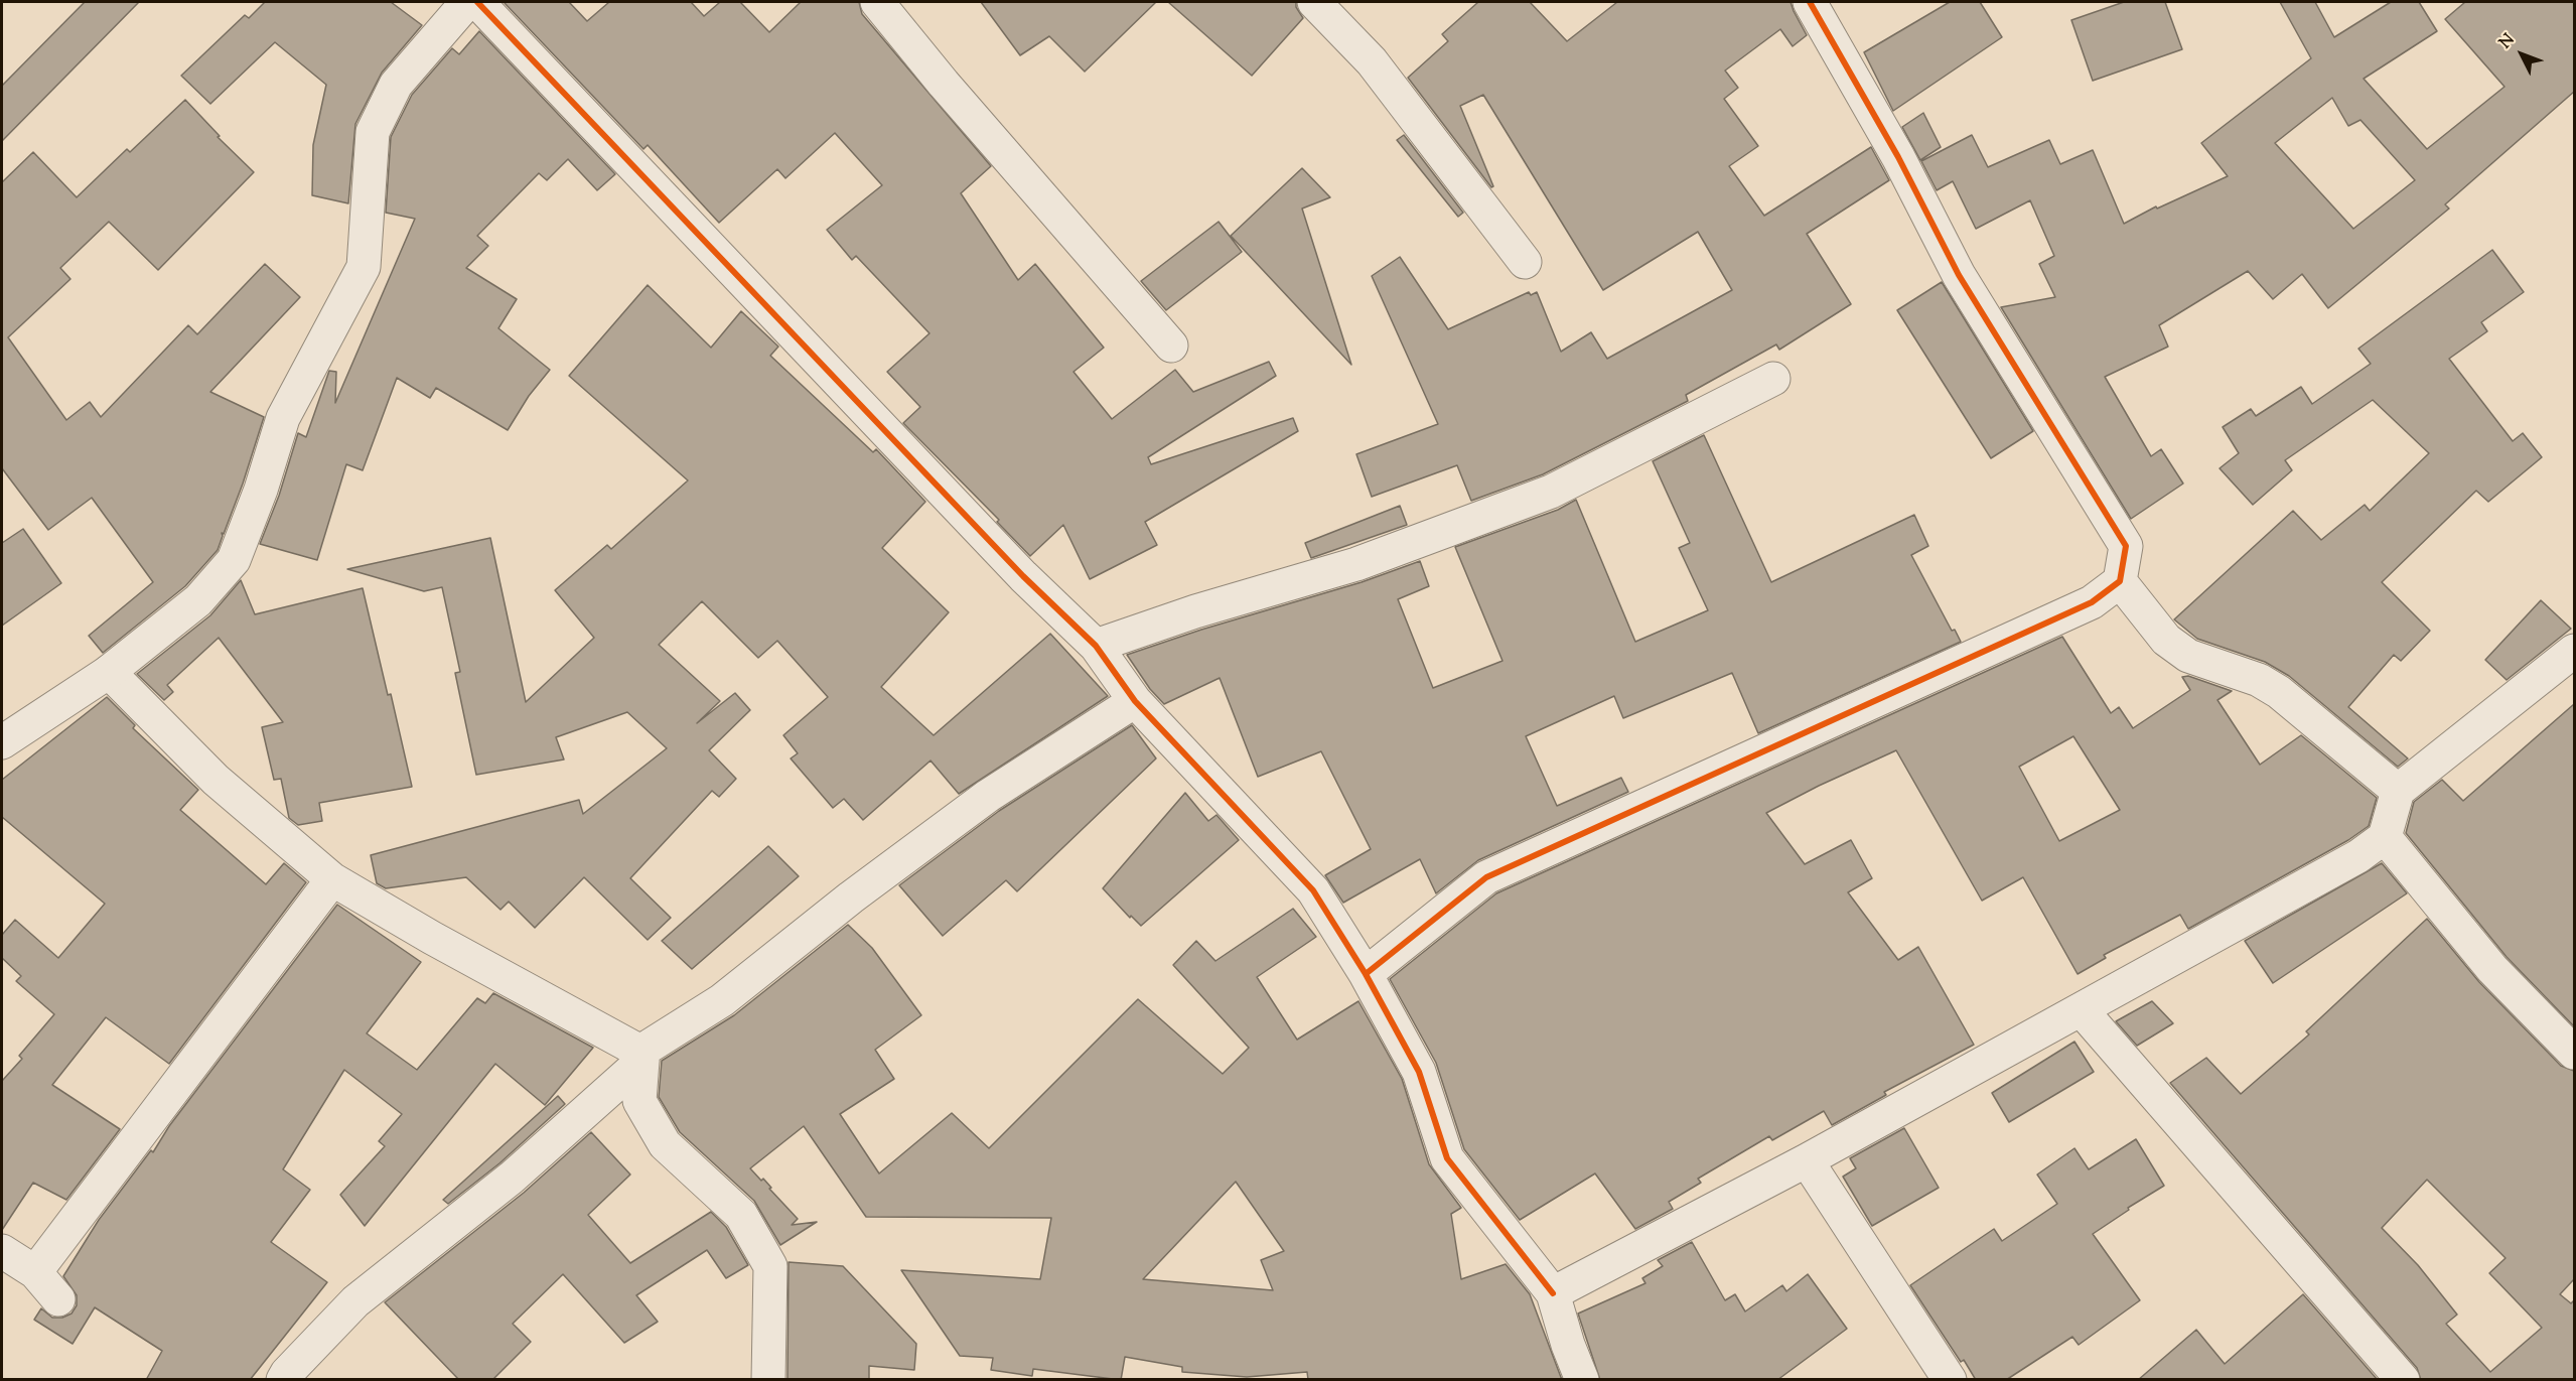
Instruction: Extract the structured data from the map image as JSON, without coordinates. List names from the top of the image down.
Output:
{
  "north": "top left"
}
